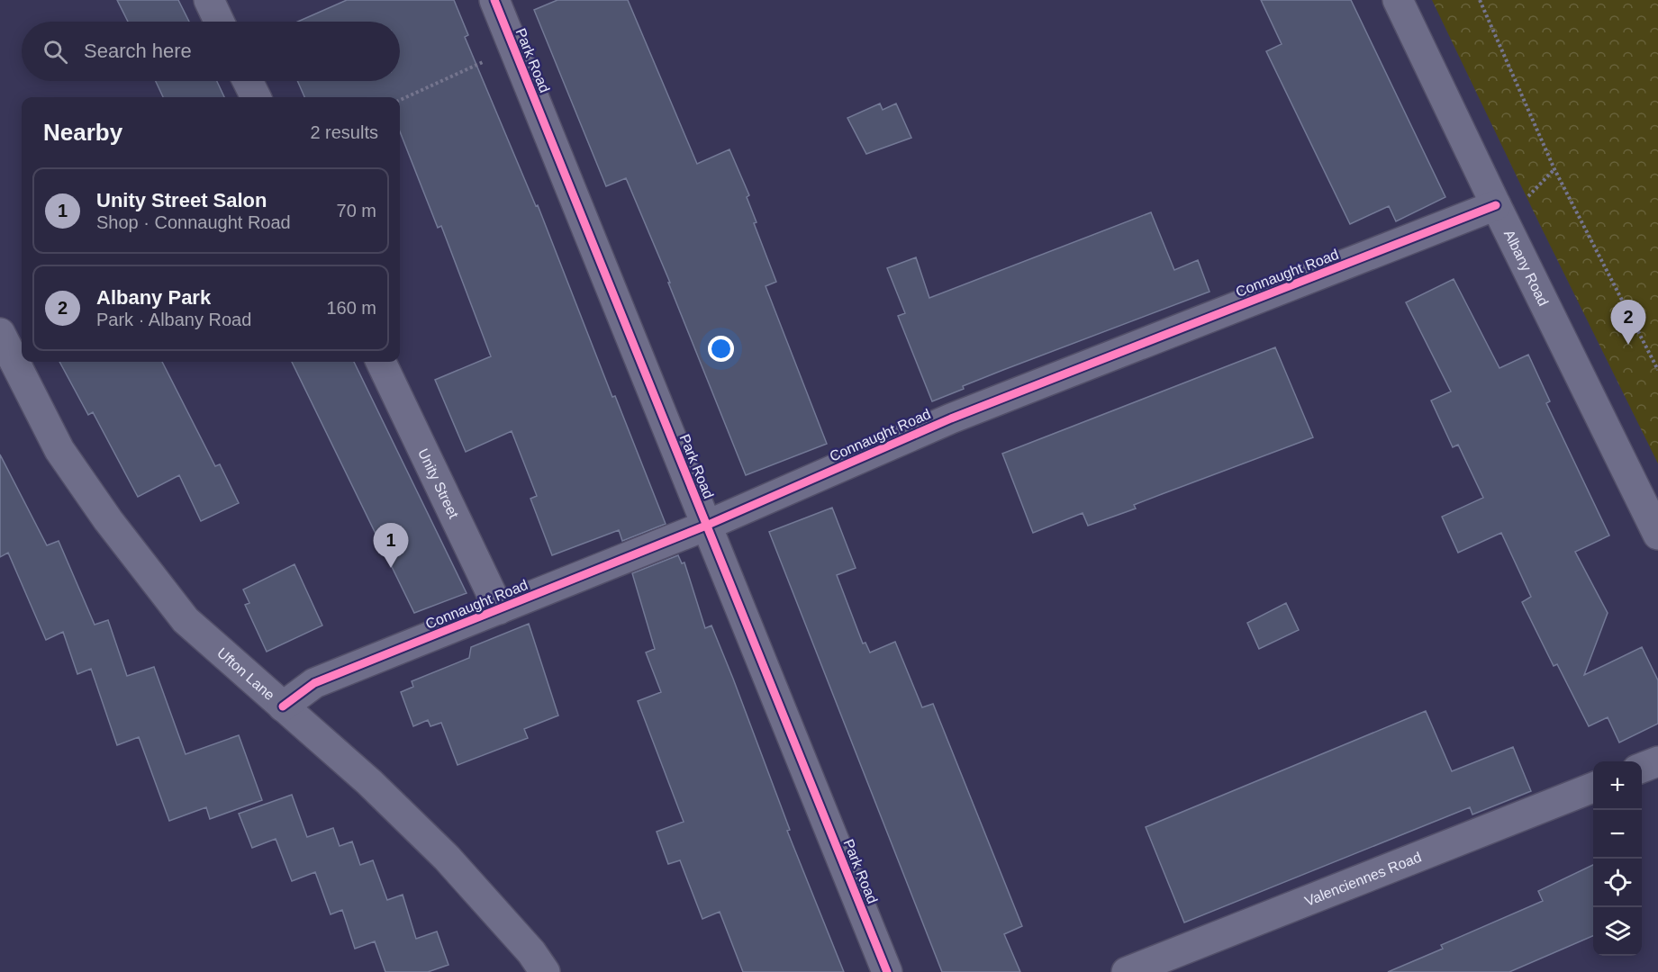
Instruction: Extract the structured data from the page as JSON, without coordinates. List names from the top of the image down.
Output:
{
  "streets": {
    "street": [
      "Park Road",
      "Albany Road",
      "Connaught Road",
      "Unity Street",
      "Ufton Lane",
      "Valenciennes Road"
    ]
  },
  "crossings": [
    ["Park Road", "Connaught Road"],
    ["Albany Road", "Connaught Road"],
    ["Connaught Road", "Unity Street"],
    ["Connaught Road", "Ufton Lane"]
  ],
  "page": {
    "search": "Search here",
    "heading": ["Nearby", "2 results"],
    "list": [
      {
        "mark": "1",
        "name": "Unity Street Salon",
        "note": "Shop · Connaught Road",
        "value": "70 m"
      },
      {
        "mark": "2",
        "name": "Albany Park",
        "note": "Park · Albany Road",
        "value": "160 m"
      }
    ],
    "pins": ["2", "1"],
    "map_buttons": ["+", "−"]
  }
}
